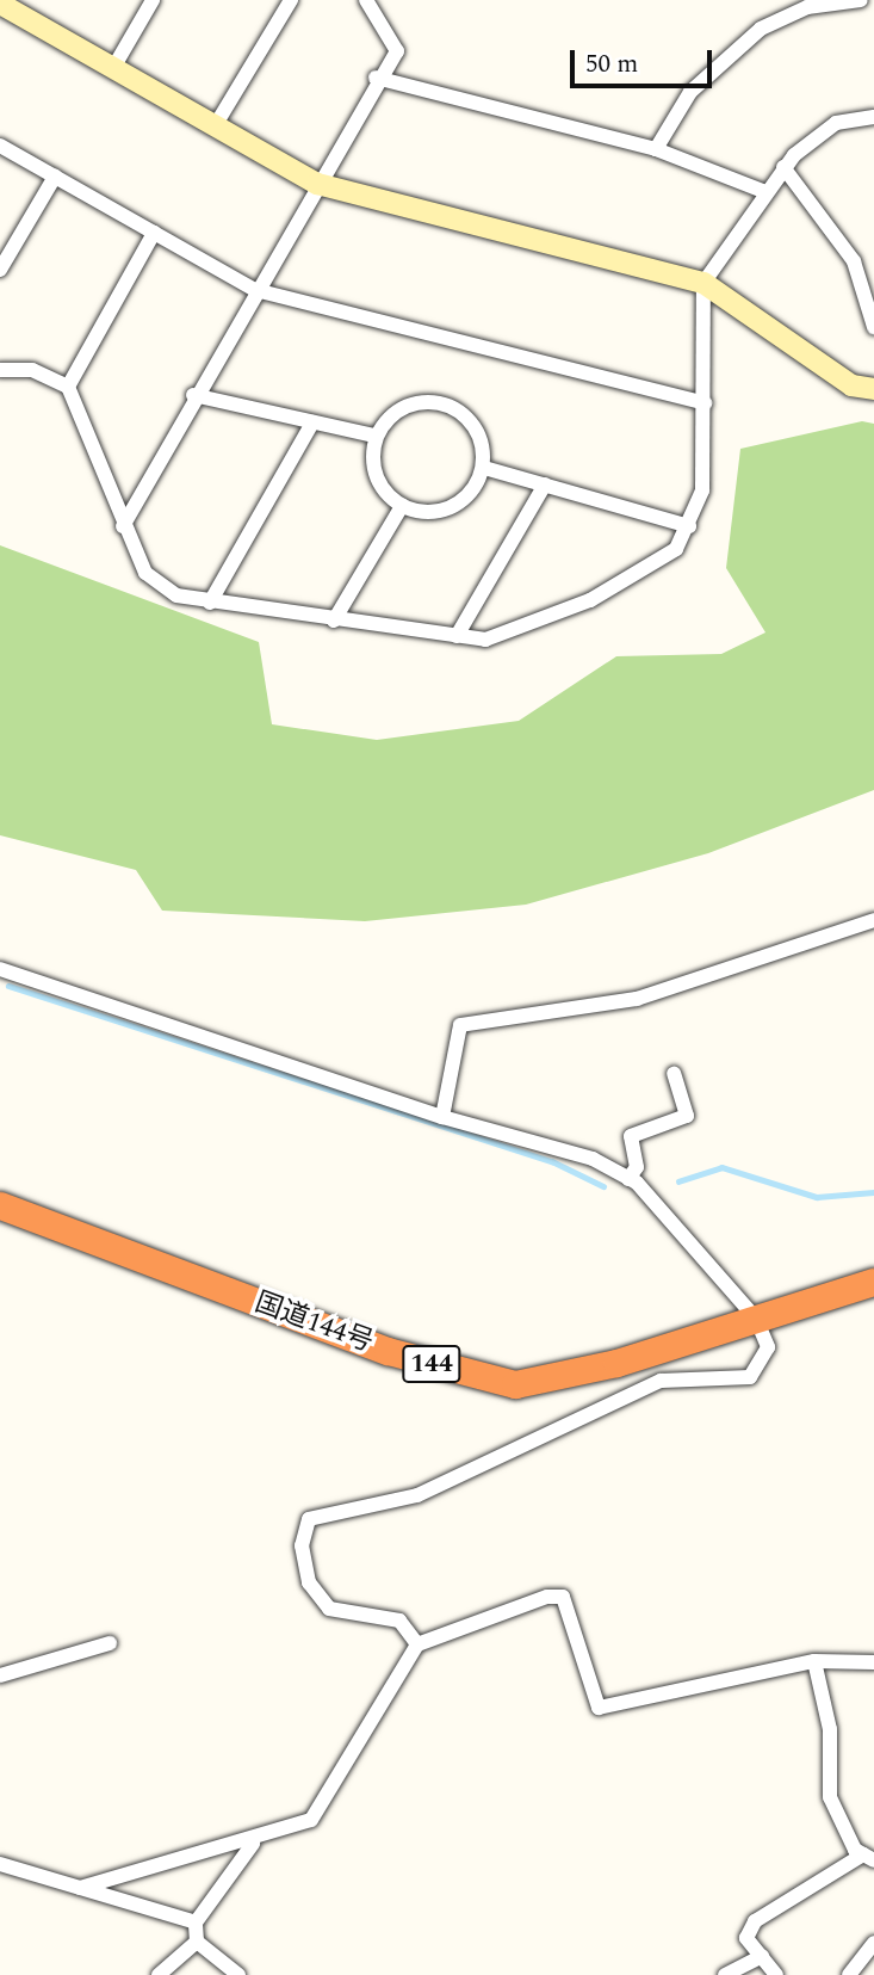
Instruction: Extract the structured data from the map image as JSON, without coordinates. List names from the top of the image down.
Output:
{
  "streets": {
    "highway": ["国道144号", "144"]
  },
  "scale_bar": "50 m"
}
